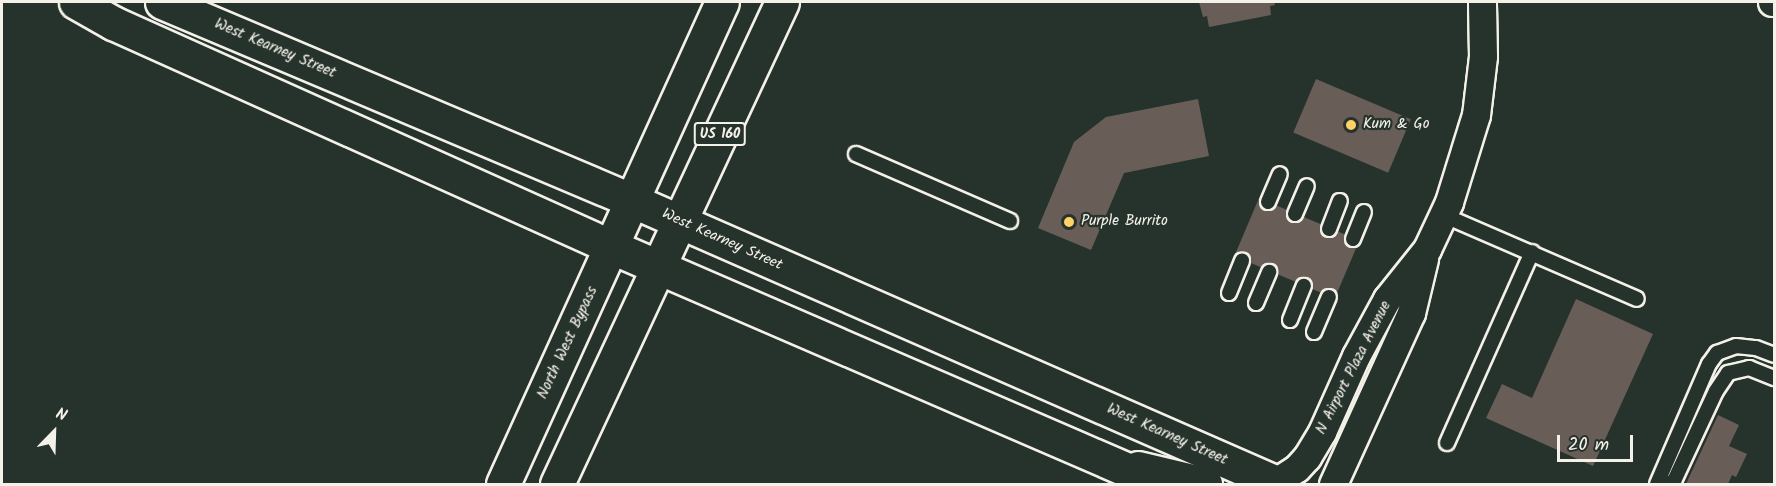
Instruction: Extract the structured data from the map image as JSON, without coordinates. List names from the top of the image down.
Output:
{
  "streets": {
    "main road": ["West Kearney Street", "US 160", "North West Bypass"],
    "street": ["N Airport Plaza Avenue"]
  },
  "crossings": [
    ["West Kearney Street", "US 160"],
    ["West Kearney Street", "North West Bypass"],
    ["West Kearney Street", "N Airport Plaza Avenue"]
  ],
  "places": ["Kum & Go", "Purple Burrito"],
  "scale_bar": "20 m",
  "north": "top right"
}
